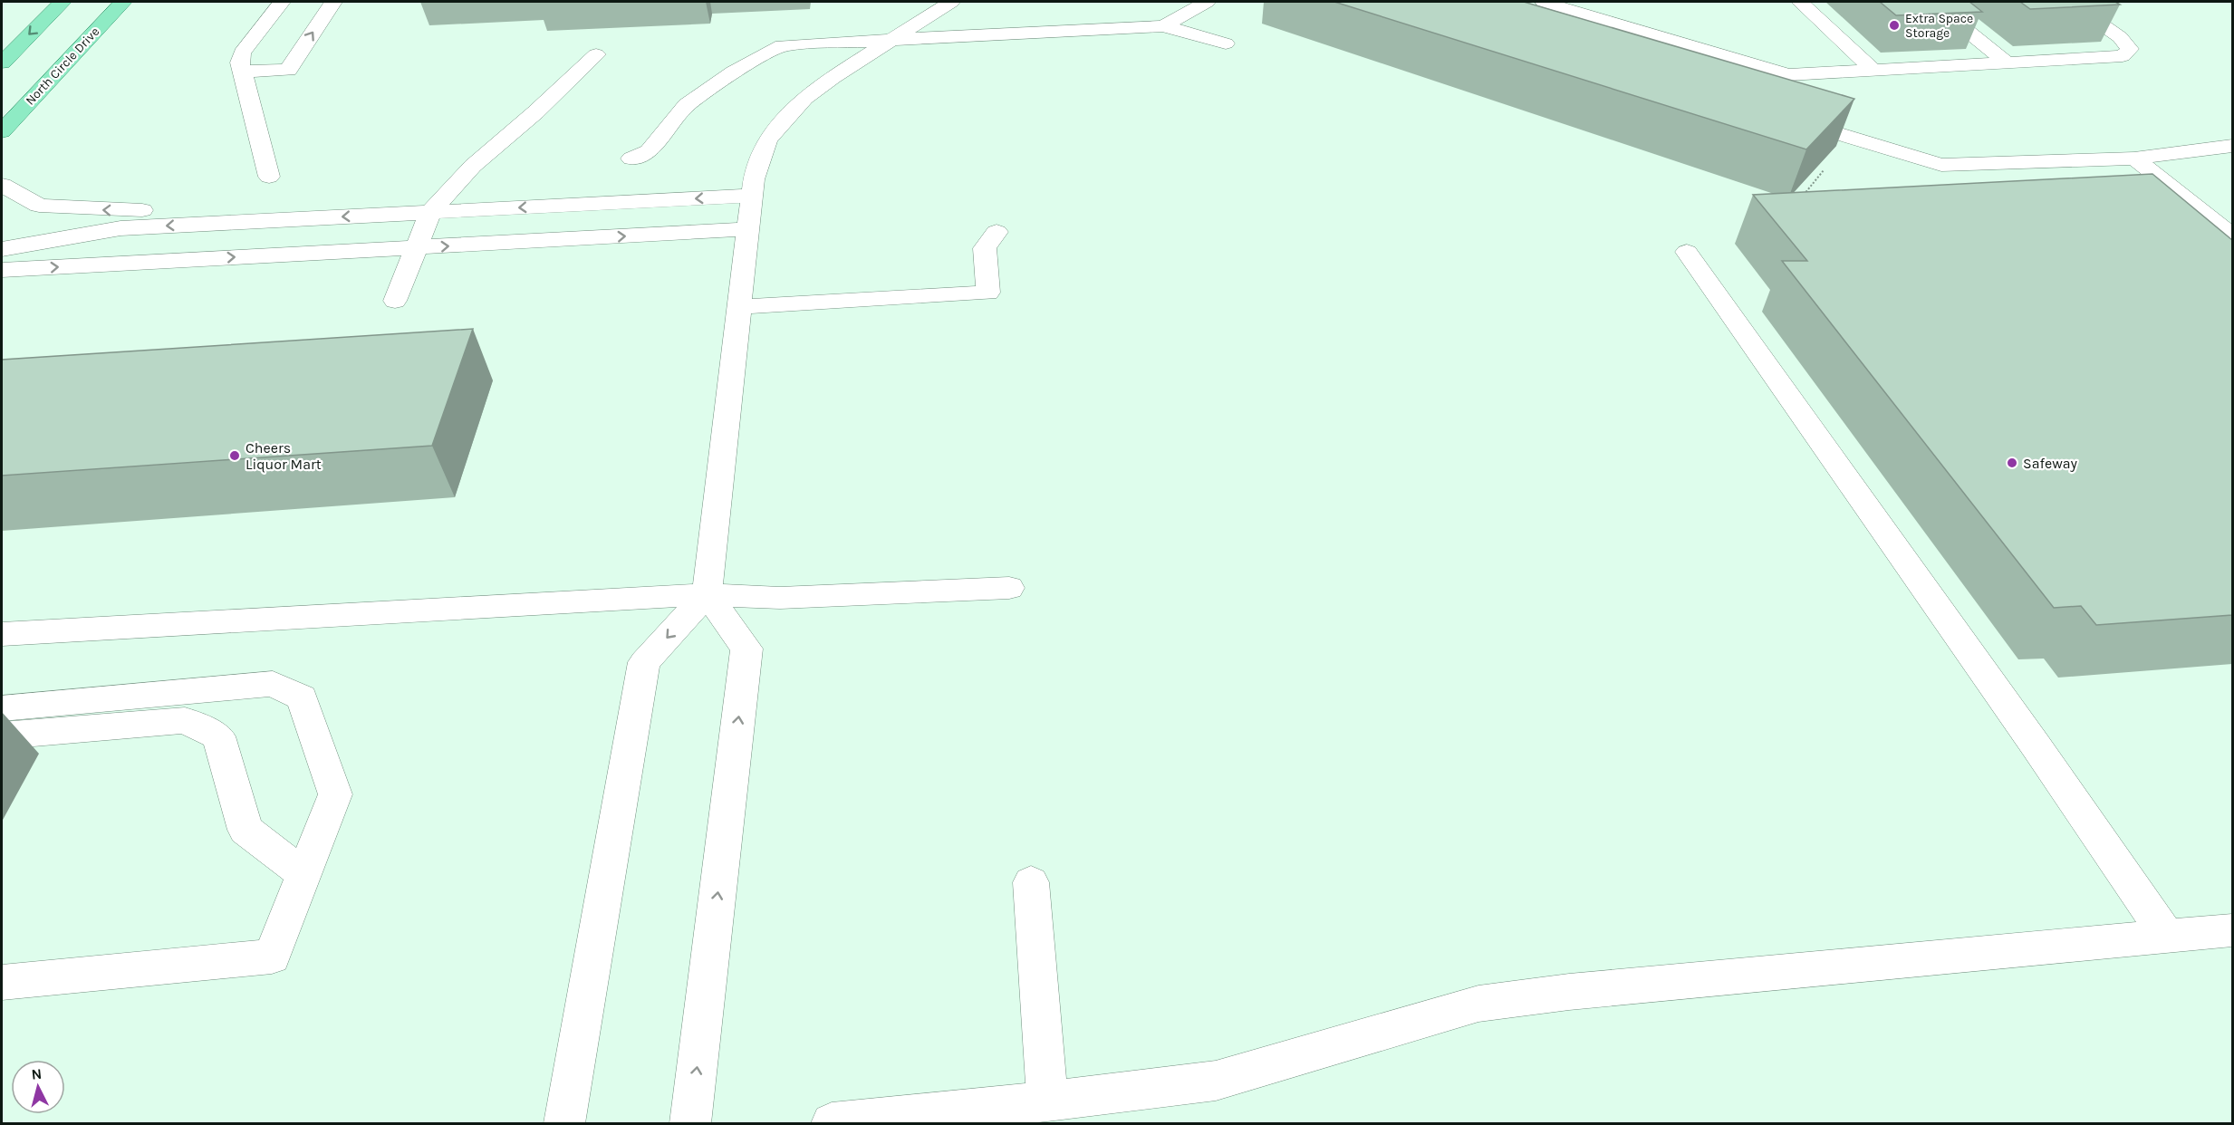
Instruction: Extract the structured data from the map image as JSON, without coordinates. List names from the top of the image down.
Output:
{
  "streets": {
    "main road": ["North Circle Drive"]
  },
  "places": ["Extra Space Storage", "Cheers Liquor Mart", "Safeway"],
  "north": "top"
}
